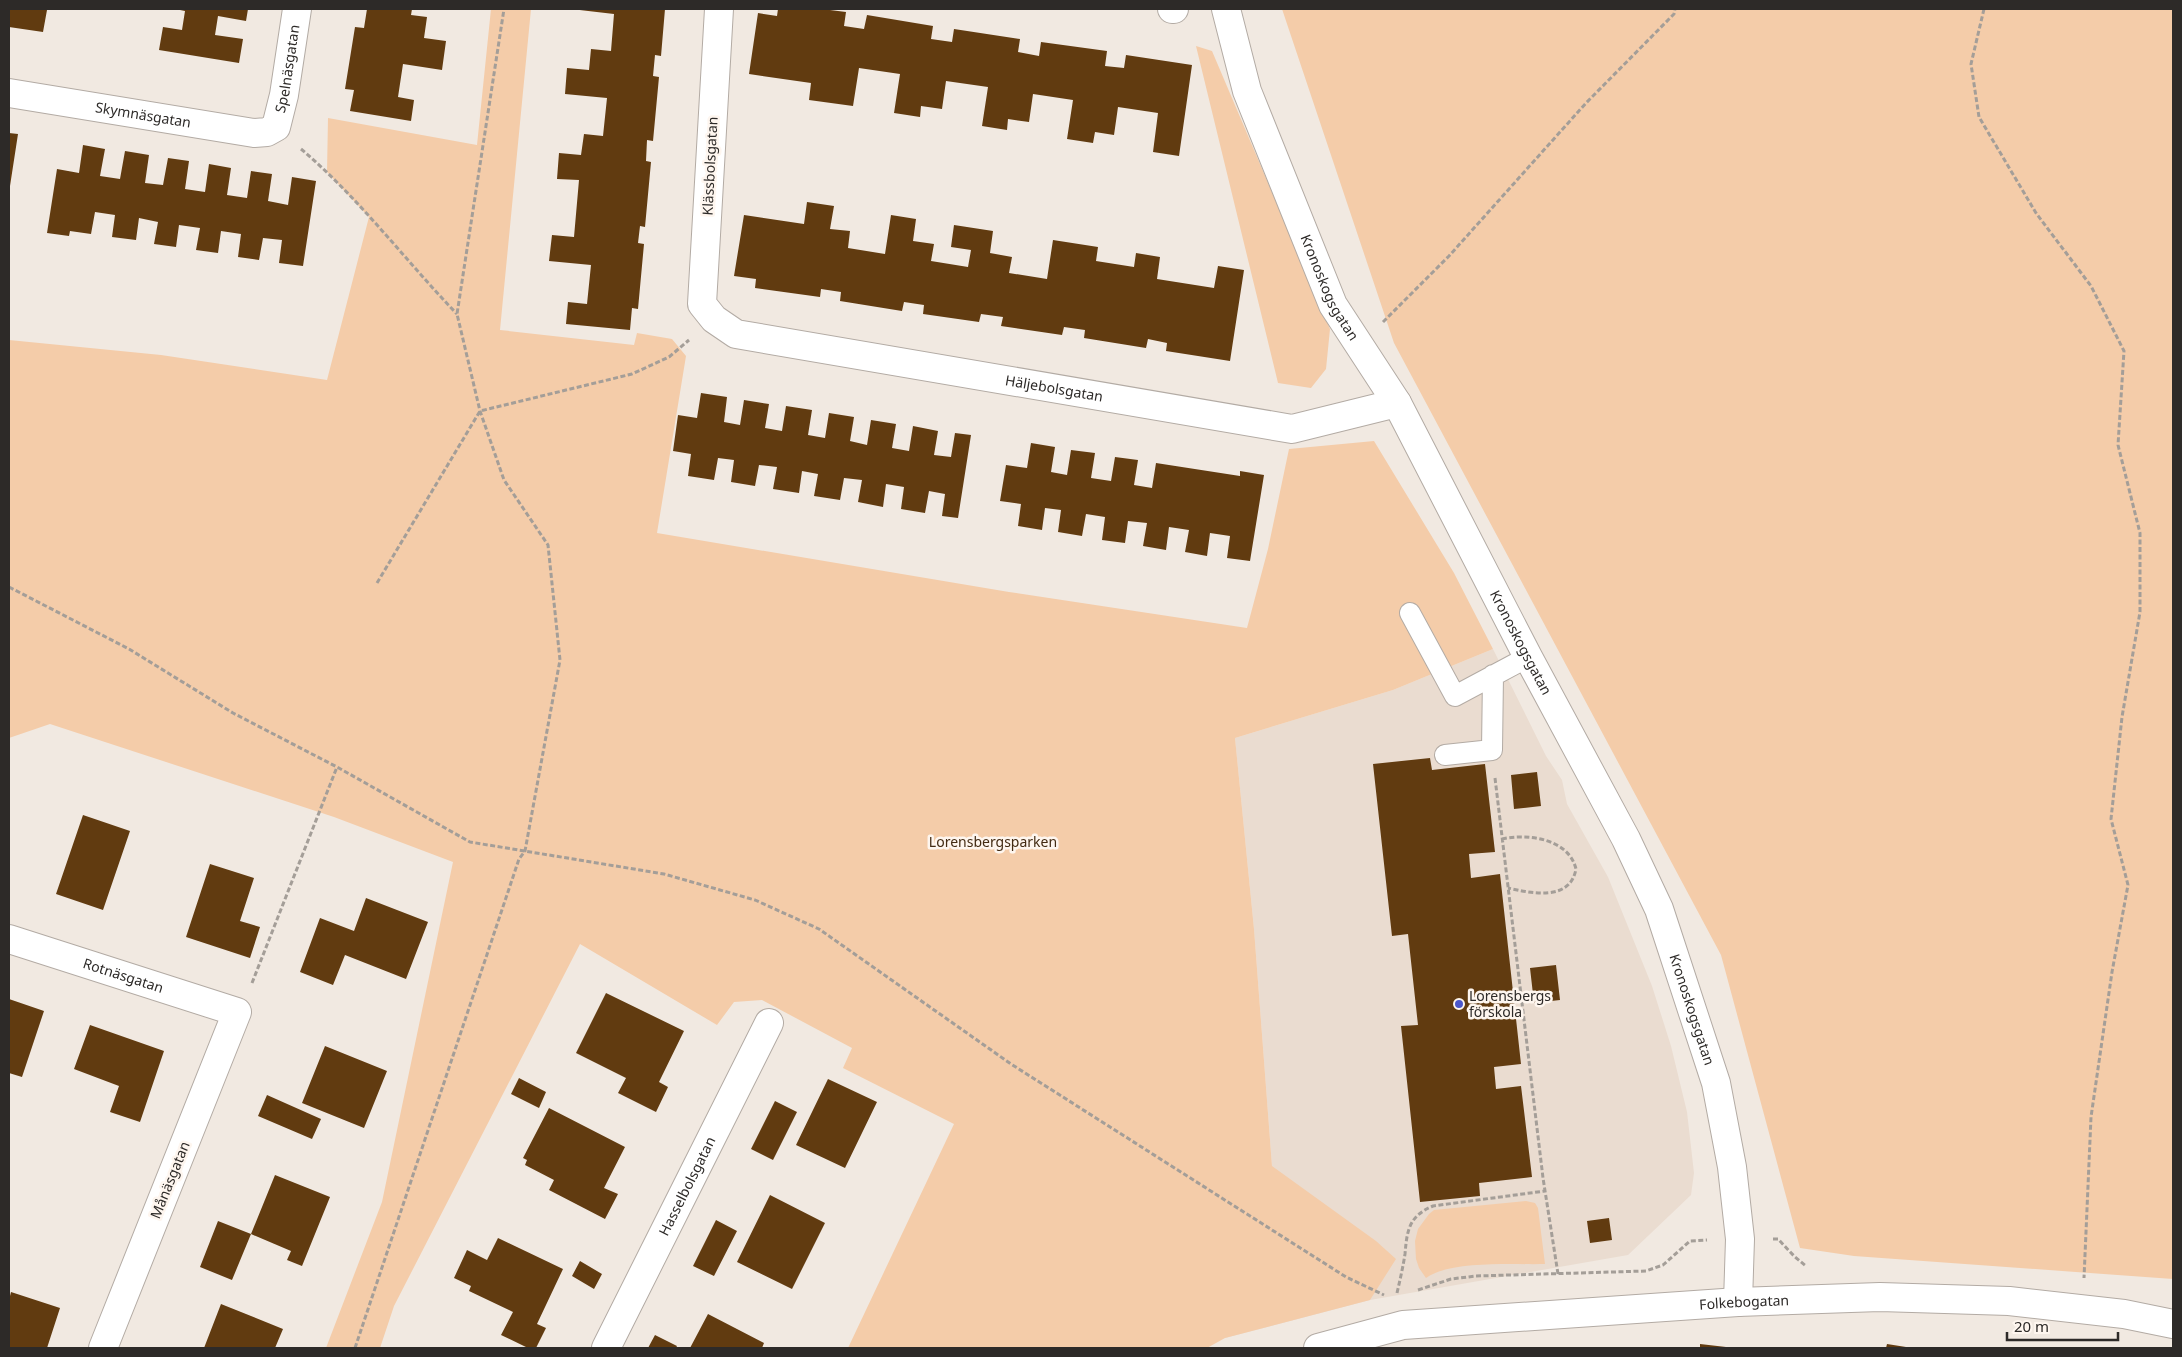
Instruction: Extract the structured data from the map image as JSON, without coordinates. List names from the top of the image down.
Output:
{
  "streets": {
    "street": [
      "Spelnäsgatan",
      "Skymnäsgatan",
      "Klässbolsgatan",
      "Kronoskogsgatan",
      "Häljebolsgatan",
      "Rotnäsgatan",
      "Månäsgatan",
      "Hasselbolsgatan",
      "Folkebogatan"
    ]
  },
  "crossings": [
    ["Spelnäsgatan", "Skymnäsgatan"],
    ["Klässbolsgatan", "Häljebolsgatan"],
    ["Kronoskogsgatan", "Häljebolsgatan"],
    ["Kronoskogsgatan", "Folkebogatan"],
    ["Rotnäsgatan", "Månäsgatan"]
  ],
  "parks": ["Lorensbergsparken"],
  "places": ["Lorensbergs förskola"],
  "scale_bar": "20 m"
}
